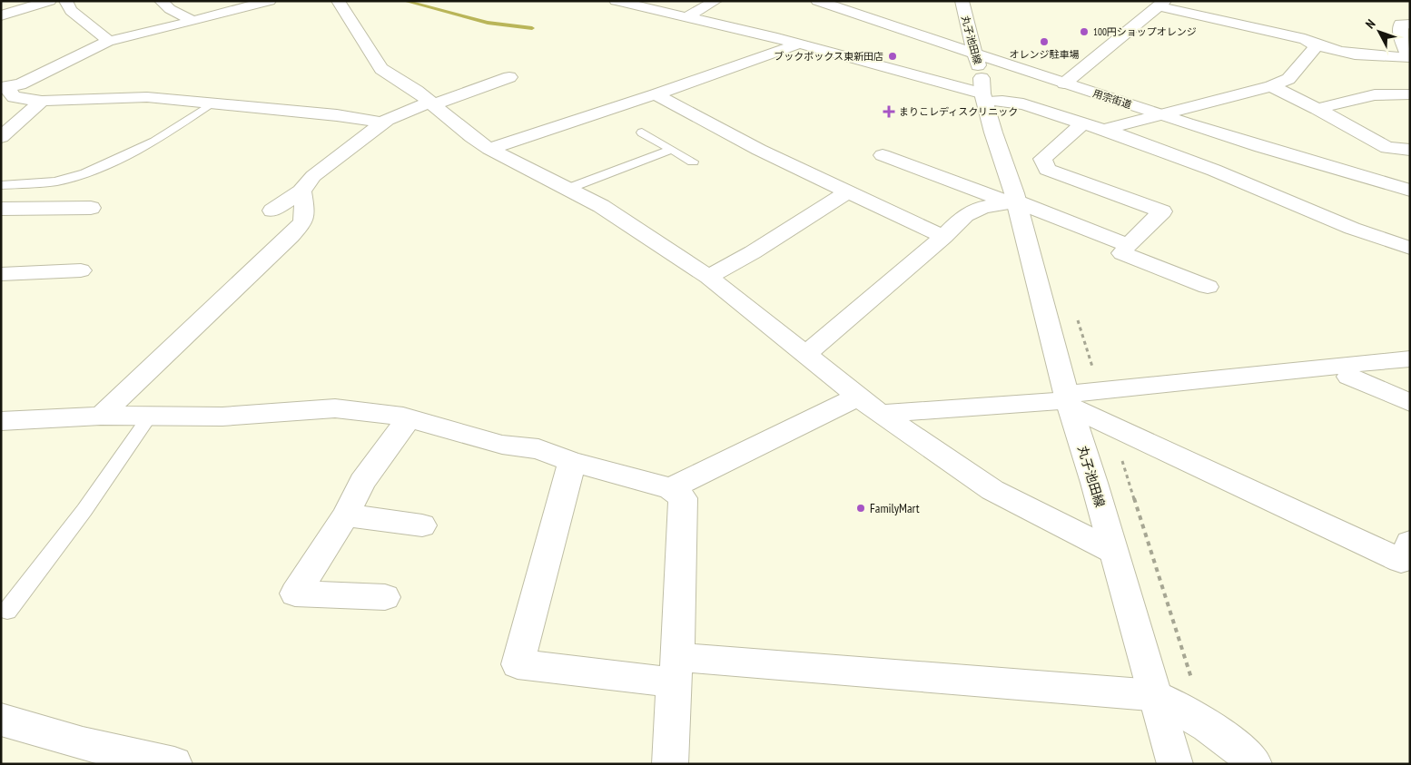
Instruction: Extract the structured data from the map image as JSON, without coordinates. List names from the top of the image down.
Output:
{
  "streets": {
    "street": ["丸子池田線", "用宗街道"]
  },
  "crossings": [
    ["丸子池田線", "用宗街道"]
  ],
  "places": {
    "other": [
      "100円ショップオレンジ",
      "オレンジ駐車場",
      "ブックボックス東新田店",
      "FamilyMart"
    ],
    "health": ["まりこレディスクリニック"]
  },
  "north": "top left"
}
